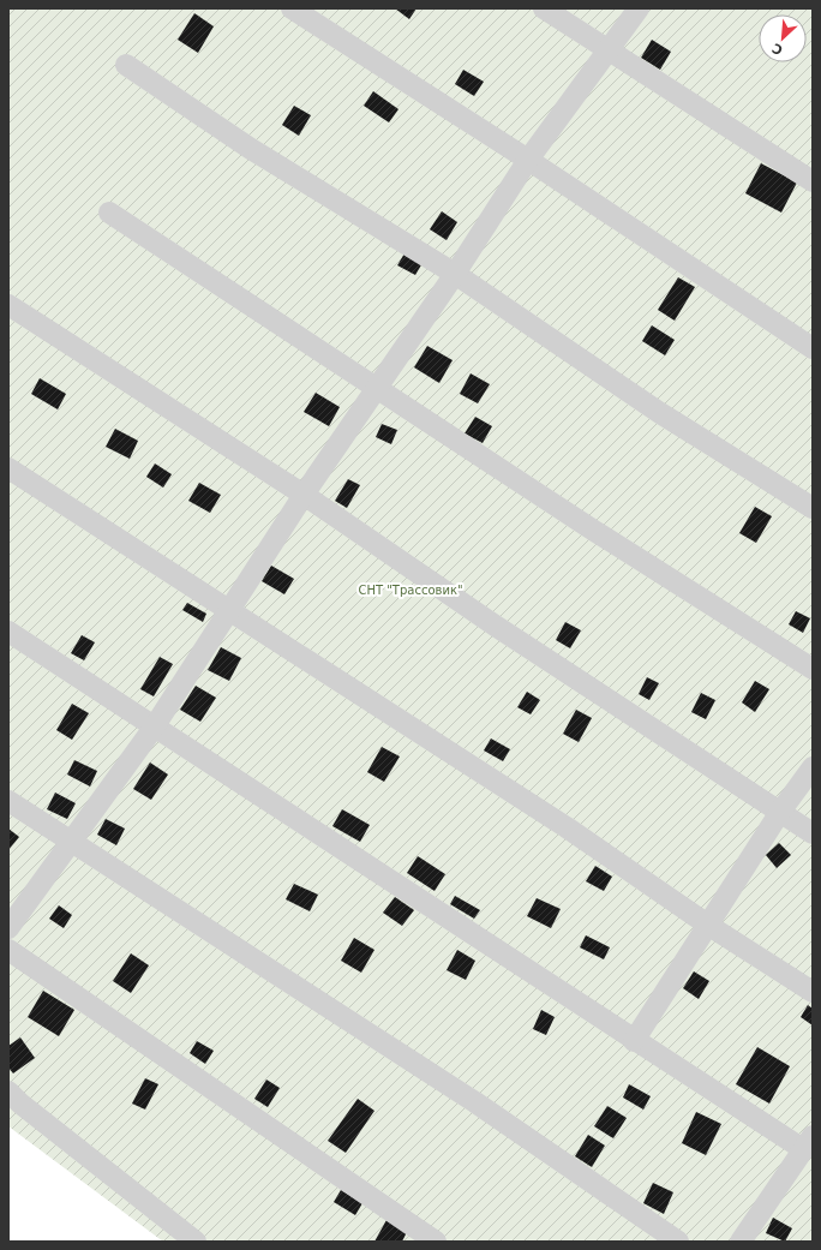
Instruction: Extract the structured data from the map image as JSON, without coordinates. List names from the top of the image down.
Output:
{
  "parks": ["СНТ \"Трассовик\""],
  "north": "bottom left"
}
